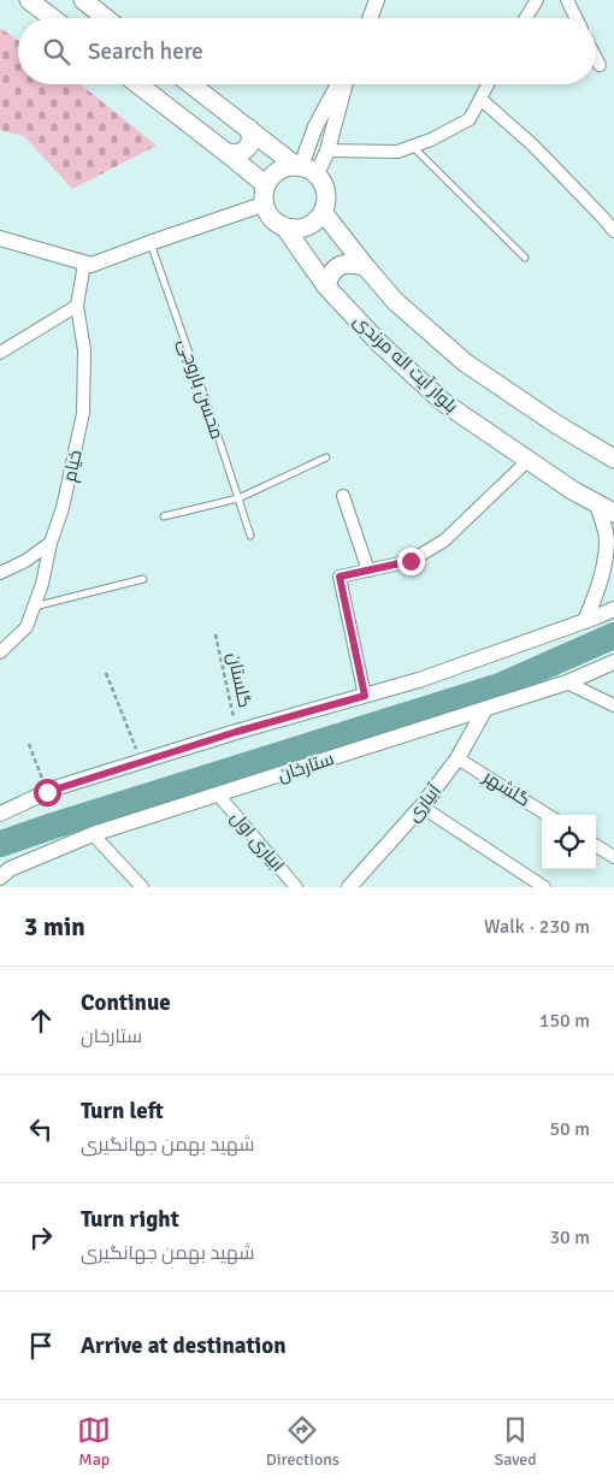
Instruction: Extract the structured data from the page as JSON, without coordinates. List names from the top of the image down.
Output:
{
  "streets": {
    "main road": ["بلوار آیت اله مرندی"],
    "street": [
      "خیام",
      "ستارخان",
      "گلشهر",
      "آبیاری",
      "ابیاری اول"
    ],
    "lane": ["محسن باروجی"],
    "path": ["گلستان"]
  },
  "crossings": [
    ["ستارخان", "آبیاری"],
    ["ستارخان", "ابیاری اول"],
    ["گلشهر", "آبیاری"]
  ],
  "page": {
    "search": "Search here",
    "heading": ["3 min", "Walk · 230 m"],
    "list": [
      ["Continue", "ستارخان", "150 m"],
      ["Turn left", "شهید بهمن جهانگیری", "50 m"],
      ["Turn right", "شهید بهمن جهانگیری", "30 m"],
      "Arrive at destination"
    ],
    "nav": ["Map", "Directions", "Saved"]
  }
}
